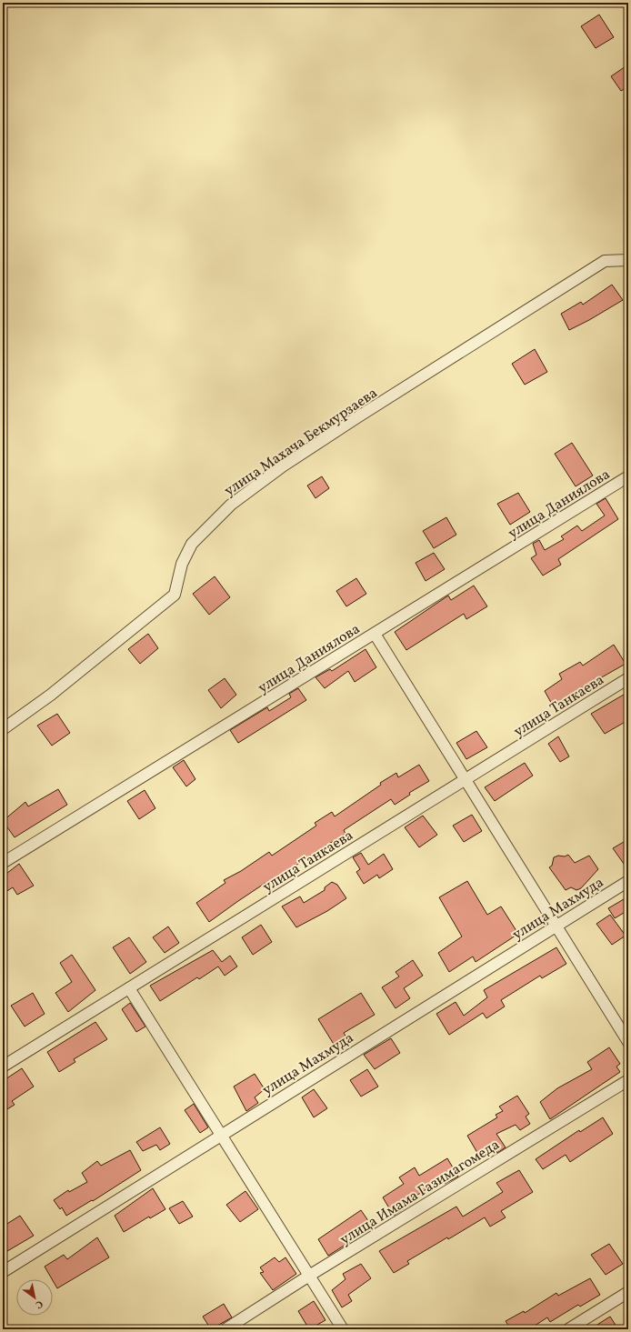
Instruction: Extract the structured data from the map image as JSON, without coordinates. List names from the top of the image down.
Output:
{
  "streets": {
    "street": [
      "улица Махача Бекмурзаева",
      "улица Даниялова",
      "улица Танкаева",
      "улица Махмуда",
      "улица Имама Газимагомеда"
    ]
  },
  "north": "bottom right"
}
